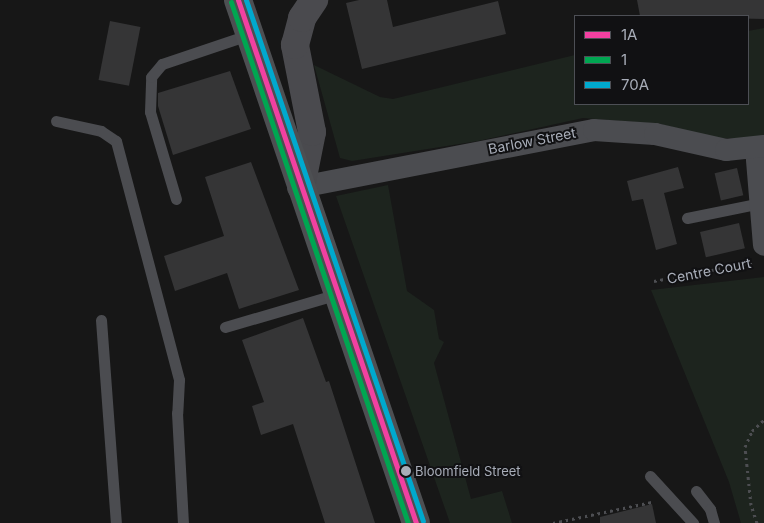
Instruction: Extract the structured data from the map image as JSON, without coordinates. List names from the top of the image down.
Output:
{
  "streets": {
    "street": ["Barlow Street", "Centre Court"]
  },
  "crossings": [
    ["Barlow Street", "Centre Court"]
  ],
  "places": ["Bloomfield Street"],
  "lines": ["transit line 1A", "transit line 70A", "transit line 1"],
  "legend": ["1A", "1", "70A"]
}
